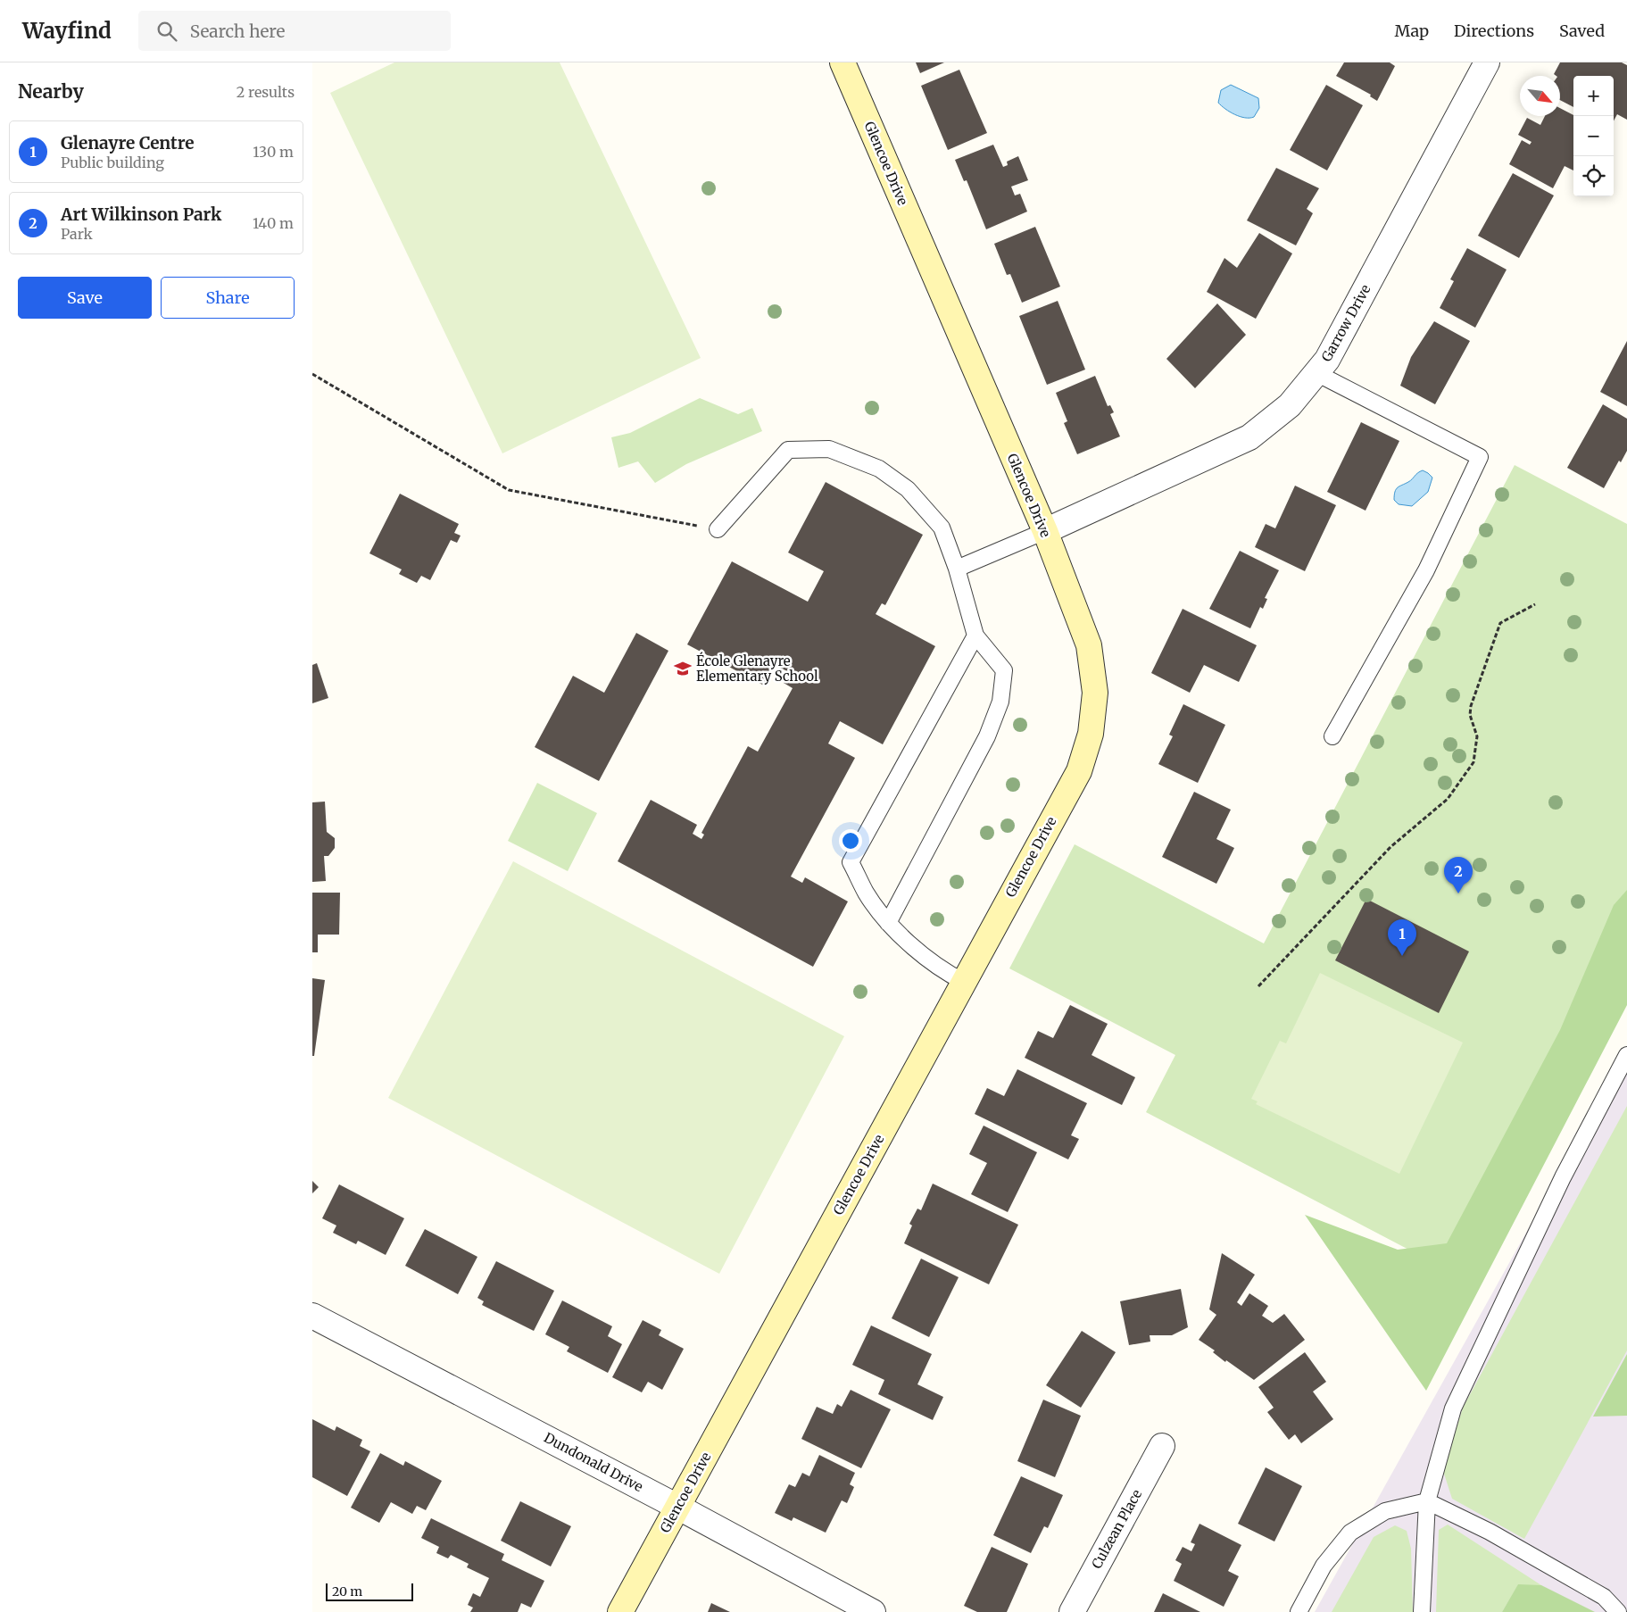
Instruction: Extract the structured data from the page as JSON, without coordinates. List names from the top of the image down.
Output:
{
  "streets": {
    "street": [
      "Glencoe Drive",
      "Garrow Drive",
      "Dundonald Drive",
      "Culzean Place"
    ]
  },
  "crossings": [
    ["Glencoe Drive", "Garrow Drive"],
    ["Glencoe Drive", "Dundonald Drive"]
  ],
  "places": {
    "school or university": ["École Glenayre Elementary School"]
  },
  "scale_bar": "20 m",
  "north": "bottom right",
  "page": {
    "header": "Wayfind",
    "search": "Search here",
    "nav": ["Map", "Directions", "Saved"],
    "heading": ["Nearby", "2 results"],
    "map_buttons": ["+", "−"],
    "list": [
      {
        "mark": "1",
        "name": "Glenayre Centre",
        "note": "Public building",
        "value": "130 m"
      },
      {
        "mark": "2",
        "name": "Art Wilkinson Park",
        "note": "Park",
        "value": "140 m"
      }
    ],
    "buttons": ["Save", "Share"],
    "pins": ["2", "1"],
    "scale": "20 m"
  }
}
